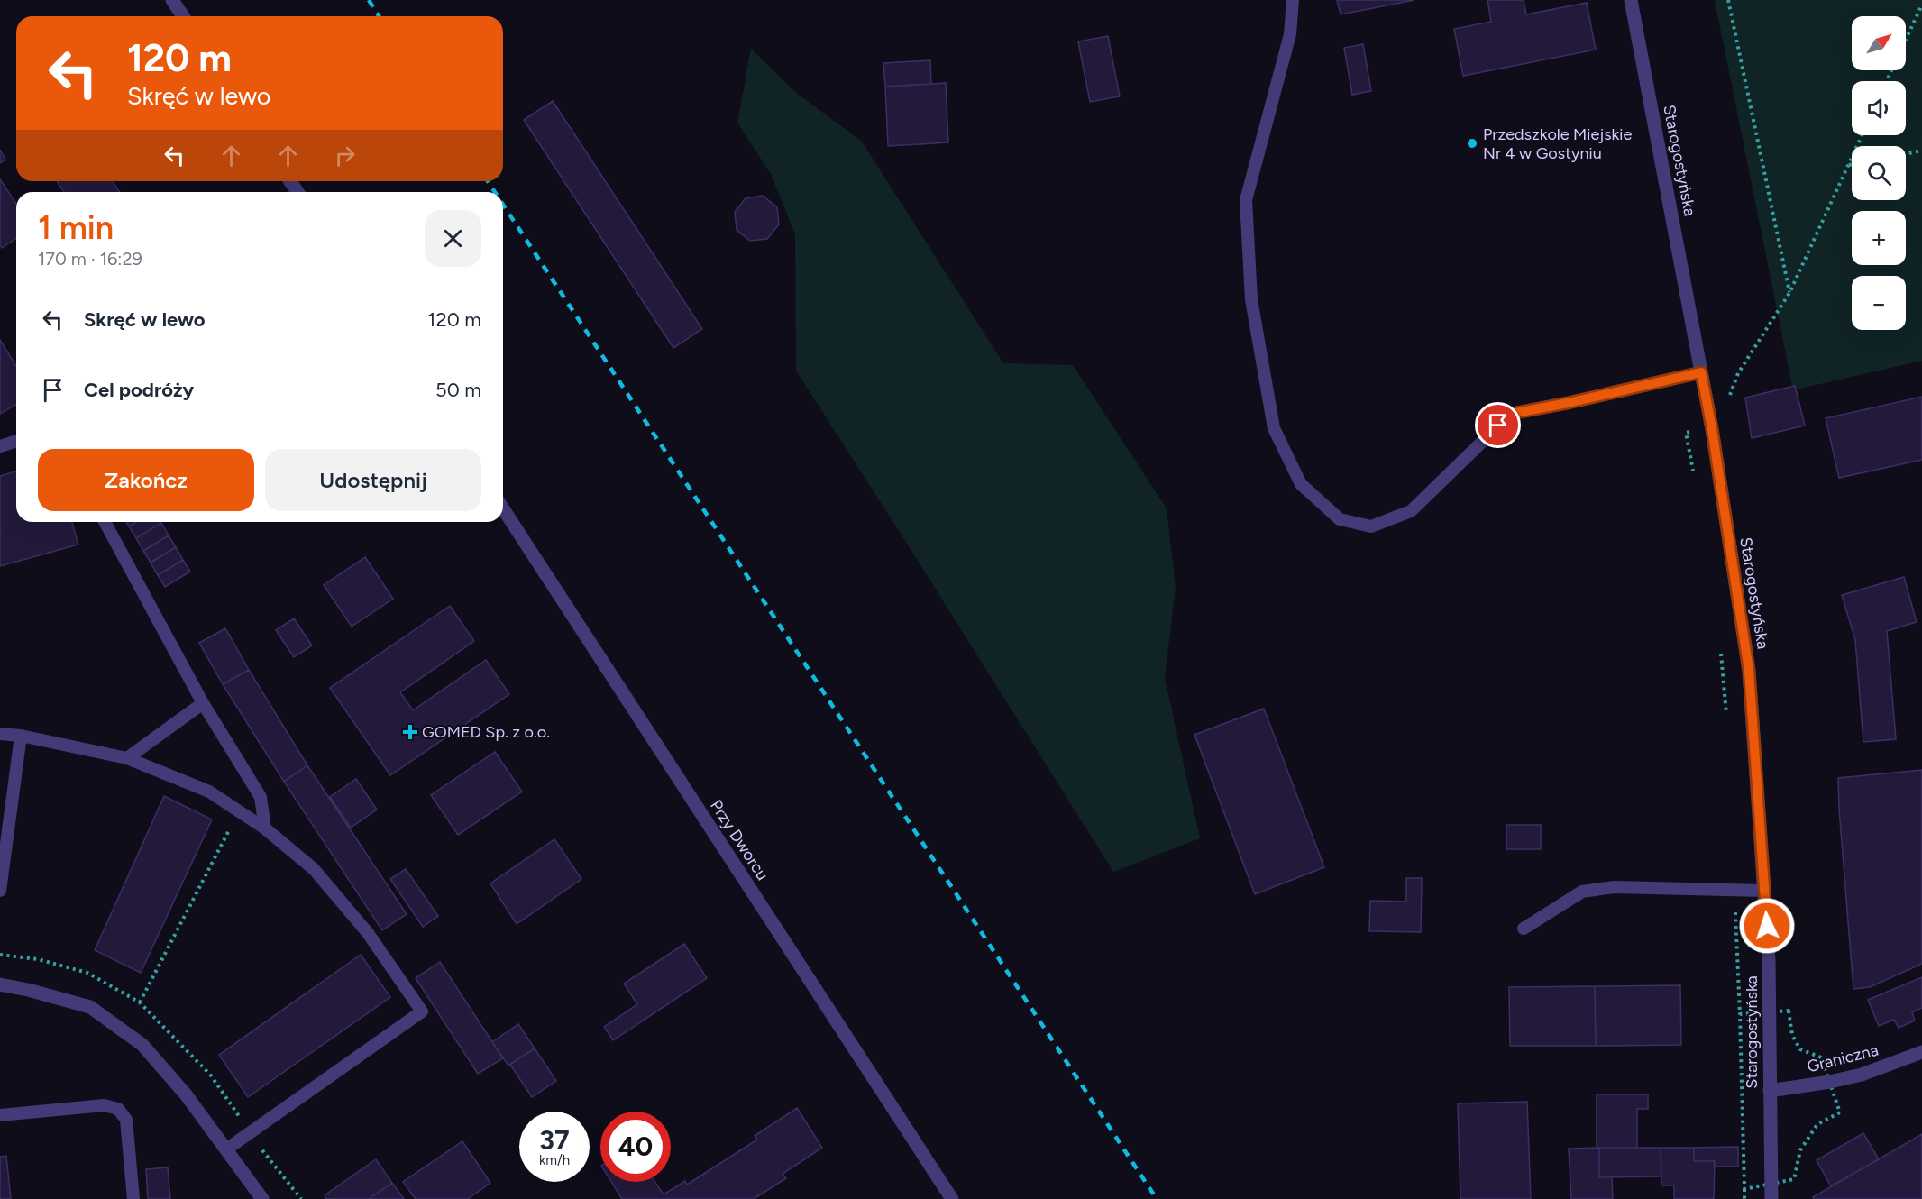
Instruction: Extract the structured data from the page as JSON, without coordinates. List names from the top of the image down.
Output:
{
  "streets": {
    "street": ["Starogostyńska", "Przy Dworcu", "Graniczna"]
  },
  "crossings": [
    ["Starogostyńska", "Graniczna"]
  ],
  "places": {
    "other": ["Przedszkole Miejskie Nr 4 w Gostyniu"],
    "health": ["GOMED Sp. z o.o."]
  },
  "north": "top right",
  "page": {
    "map_buttons": ["+", "−"],
    "turn": ["120 m", "Skręć w lewo"],
    "heading": ["1 min", "170 m · 16:29"],
    "list": [
      {
        "name": "Skręć w lewo",
        "value": "120 m"
      },
      {
        "name": "Cel podróży",
        "value": "50 m"
      }
    ],
    "buttons": ["Zakończ", "Udostępnij"],
    "speed": "37 km/h",
    "limit": "40"
  }
}
